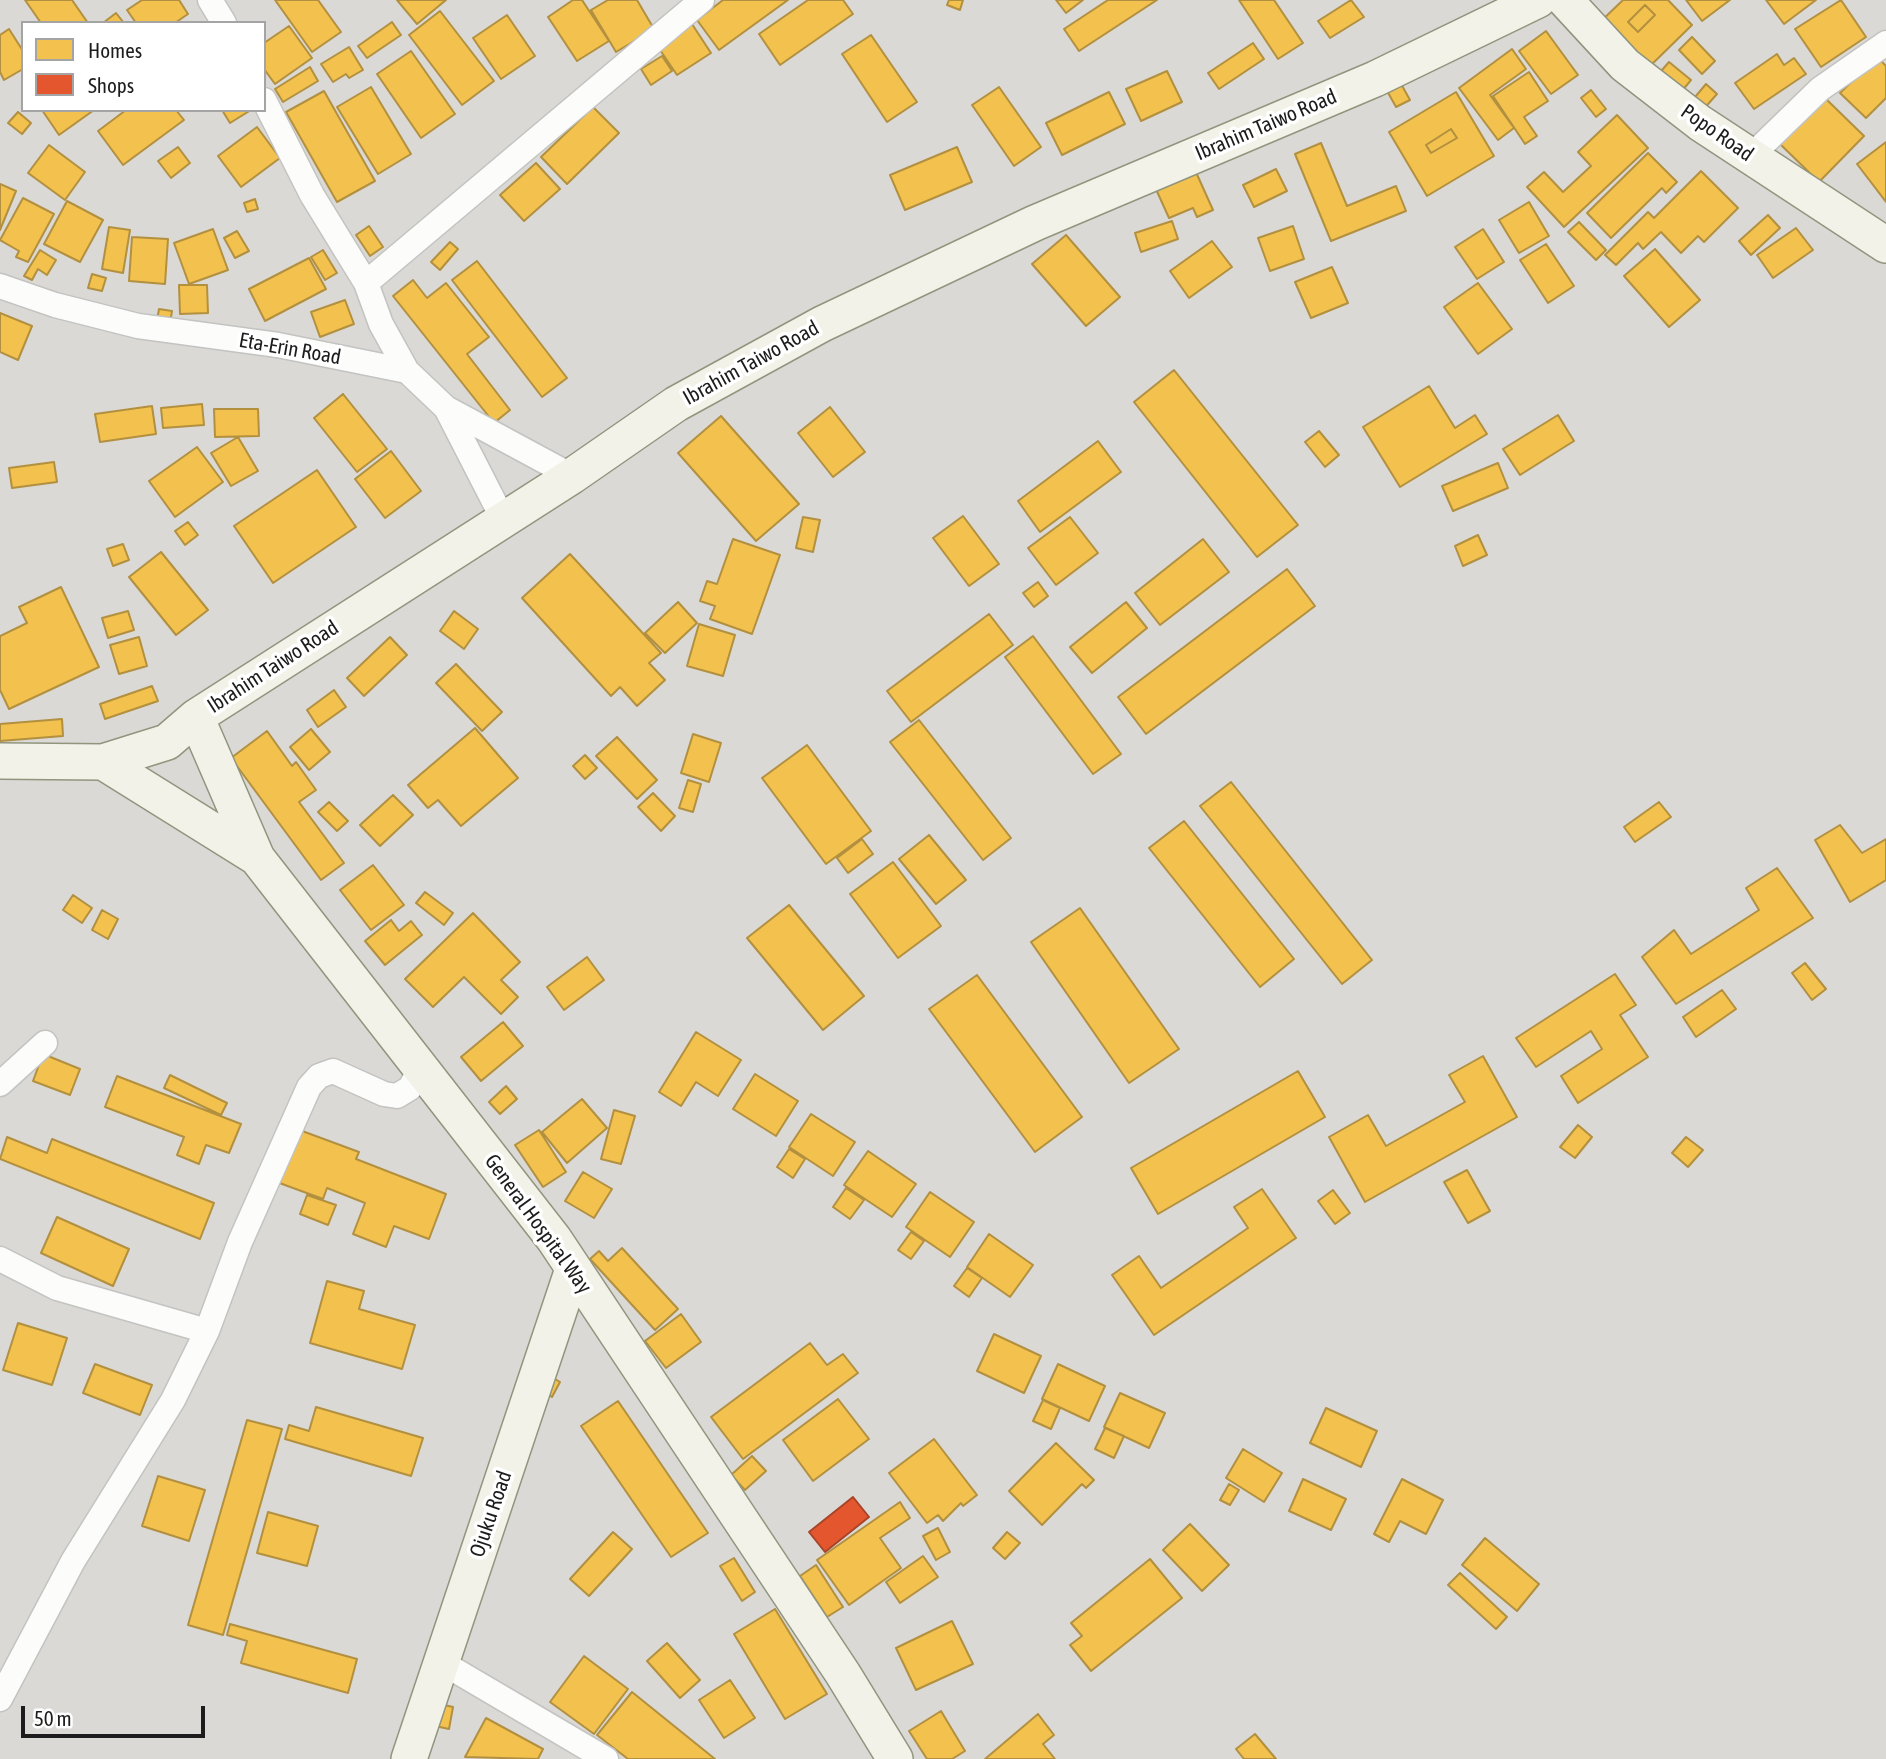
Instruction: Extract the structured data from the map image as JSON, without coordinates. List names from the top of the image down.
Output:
{
  "streets": {
    "main road": [
      "Ibrahim Taiwo Road",
      "Popo Road",
      "General Hospital Way",
      "Ojuku Road"
    ],
    "street": ["Eta-Erin Road"]
  },
  "crossings": [
    ["Ibrahim Taiwo Road", "General Hospital Way"],
    ["General Hospital Way", "Ojuku Road"]
  ],
  "legend": ["Homes", "Shops"],
  "scale_bar": "50 m"
}
